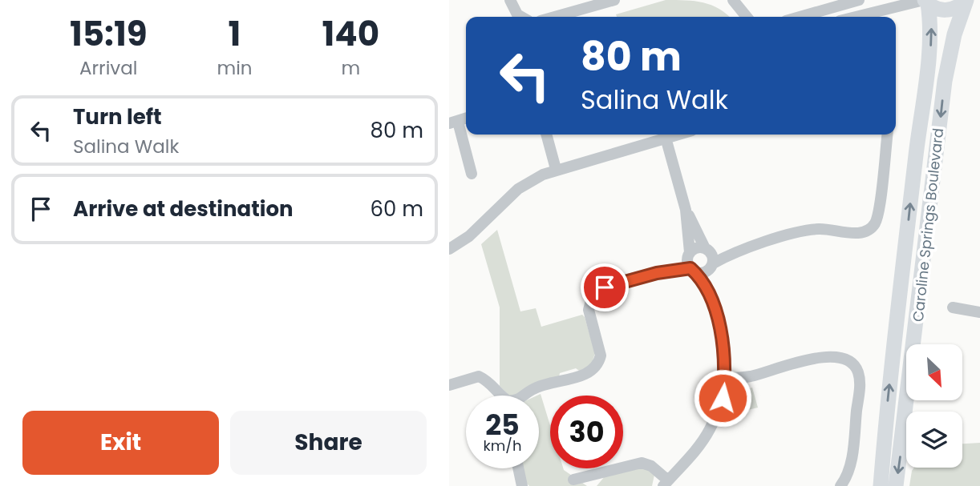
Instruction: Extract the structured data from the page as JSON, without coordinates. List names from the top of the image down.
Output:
{
  "streets": {
    "main road": ["Caroline Springs Boulevard"]
  },
  "north": "bottom right",
  "page": {
    "eta": [
      "15:19",
      "Arrival",
      "1",
      "min",
      "140",
      "m"
    ],
    "turn": ["80 m", "Salina Walk"],
    "list": [
      {
        "name": "Turn left",
        "note": "Salina Walk",
        "value": "80 m"
      },
      {
        "name": "Arrive at destination",
        "value": "60 m"
      }
    ],
    "speed": "25 km/h",
    "limit": "30",
    "buttons": ["Exit", "Share"]
  }
}
